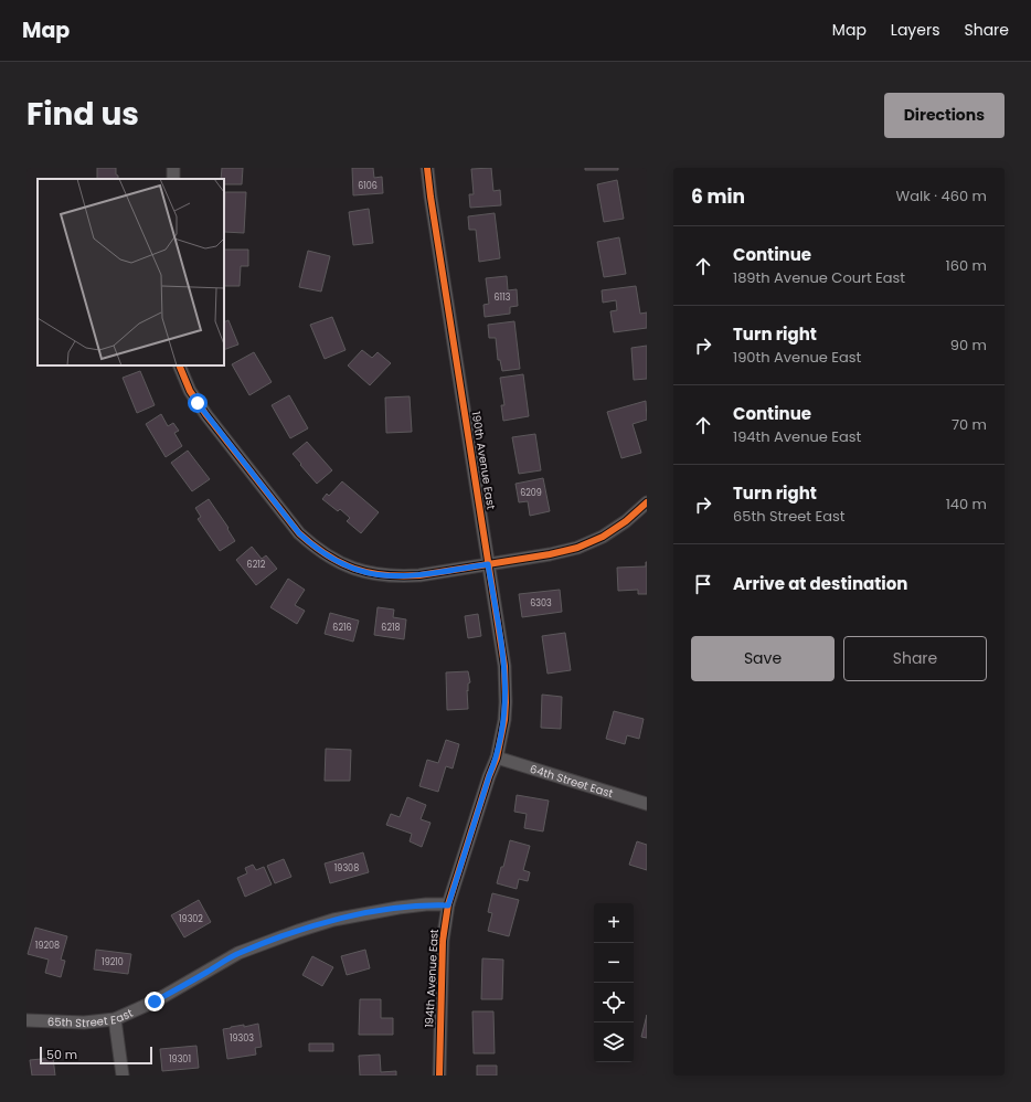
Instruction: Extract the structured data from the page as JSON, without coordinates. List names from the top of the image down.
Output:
{
  "streets": {
    "street": [
      "190th Avenue East",
      "64th Street East",
      "194th Avenue East",
      "65th Street East"
    ]
  },
  "crossings": [
    ["190th Avenue East", "64th Street East"],
    ["190th Avenue East", "194th Avenue East"],
    ["64th Street East", "194th Avenue East"],
    ["194th Avenue East", "65th Street East"]
  ],
  "house_numbers": [
    "6106",
    "6113",
    "6209",
    "6212",
    "6303",
    "6216",
    "6218",
    "19308",
    "19302",
    "19208",
    "19210",
    "19303",
    "19301"
  ],
  "scale_bar": "50 m",
  "page": {
    "header": "Map",
    "nav": ["Map", "Layers", "Share"],
    "title": "Find us",
    "buttons": [
      "Directions",
      ["Save", "Share"]
    ],
    "heading": ["6 min", "Walk · 460 m"],
    "list": [
      ["Continue", "189th Avenue Court East", "160 m"],
      ["Turn right", "190th Avenue East", "90 m"],
      ["Continue", "194th Avenue East", "70 m"],
      ["Turn right", "65th Street East", "140 m"],
      "Arrive at destination"
    ],
    "map_buttons": ["+", "−"],
    "scale": "50 m"
  }
}
